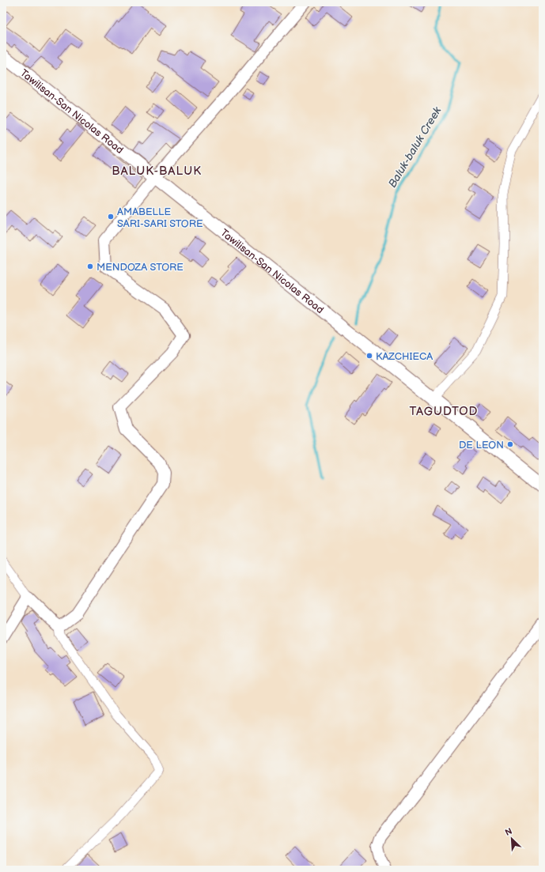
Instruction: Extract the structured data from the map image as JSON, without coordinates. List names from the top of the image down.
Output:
{
  "streets": {
    "main road": ["Tawilisan-San Nicolas Road"]
  },
  "districts": ["BALUK-BALUK", "TAGUDTOD"],
  "water": ["Baluk-baluk Creek"],
  "places": [
    "AMABELLE SARI-SARI STORE",
    "MENDOZA STORE",
    "KAZCHIECA",
    "DE LEON"
  ],
  "north": "top left"
}
